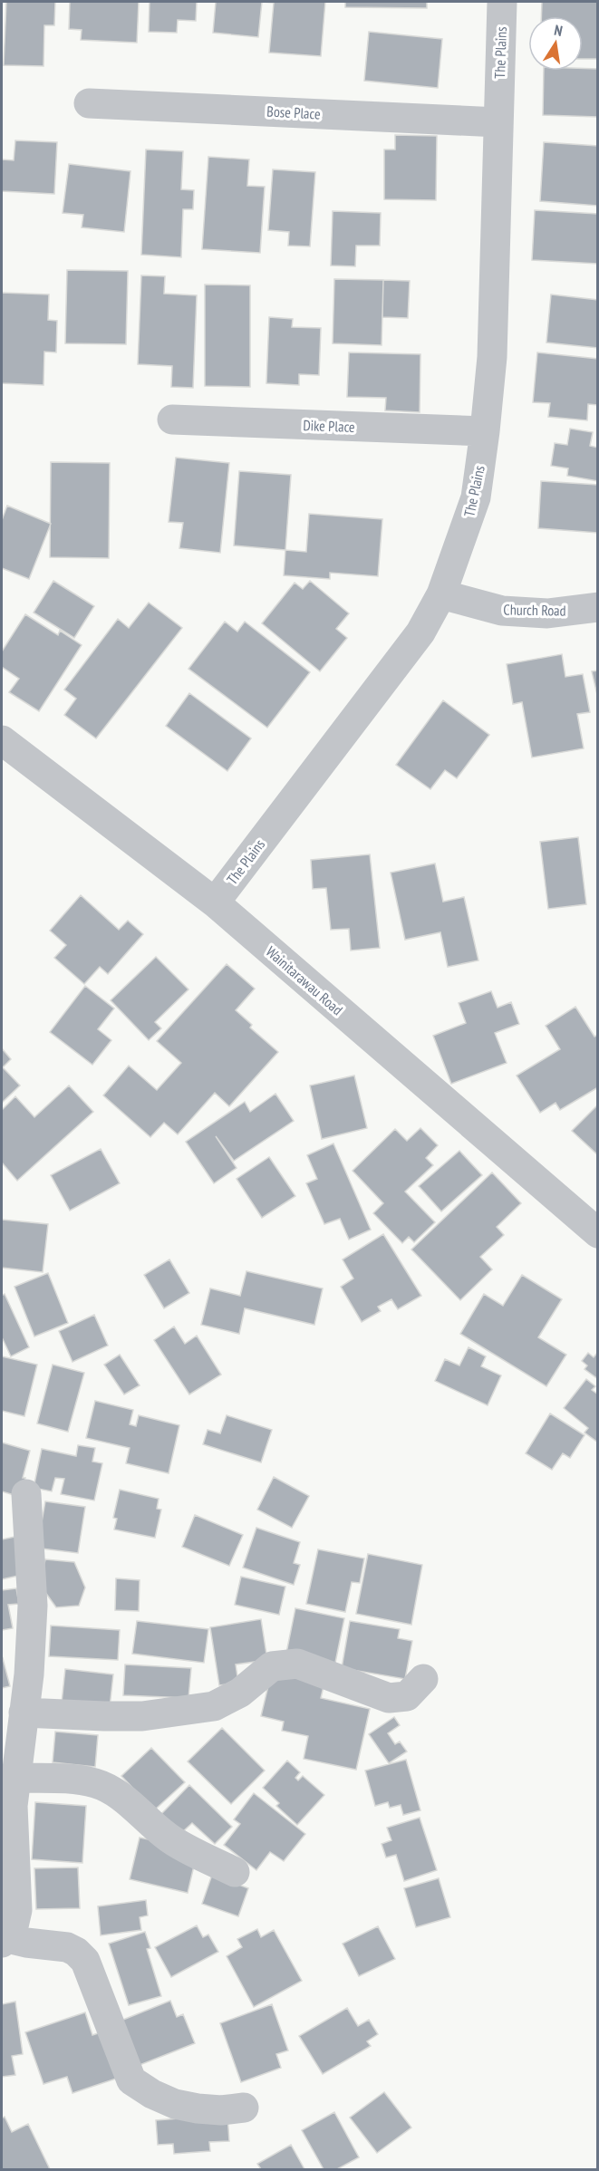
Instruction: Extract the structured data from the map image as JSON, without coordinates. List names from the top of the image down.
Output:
{
  "streets": {
    "street": [
      "The Plains",
      "Bose Place",
      "Dike Place",
      "Church Road",
      "Wainitarawau Road"
    ]
  },
  "crossings": [
    ["The Plains", "Bose Place"],
    ["The Plains", "Dike Place"],
    ["The Plains", "Church Road"],
    ["The Plains", "Wainitarawau Road"]
  ],
  "north": "top"
}
